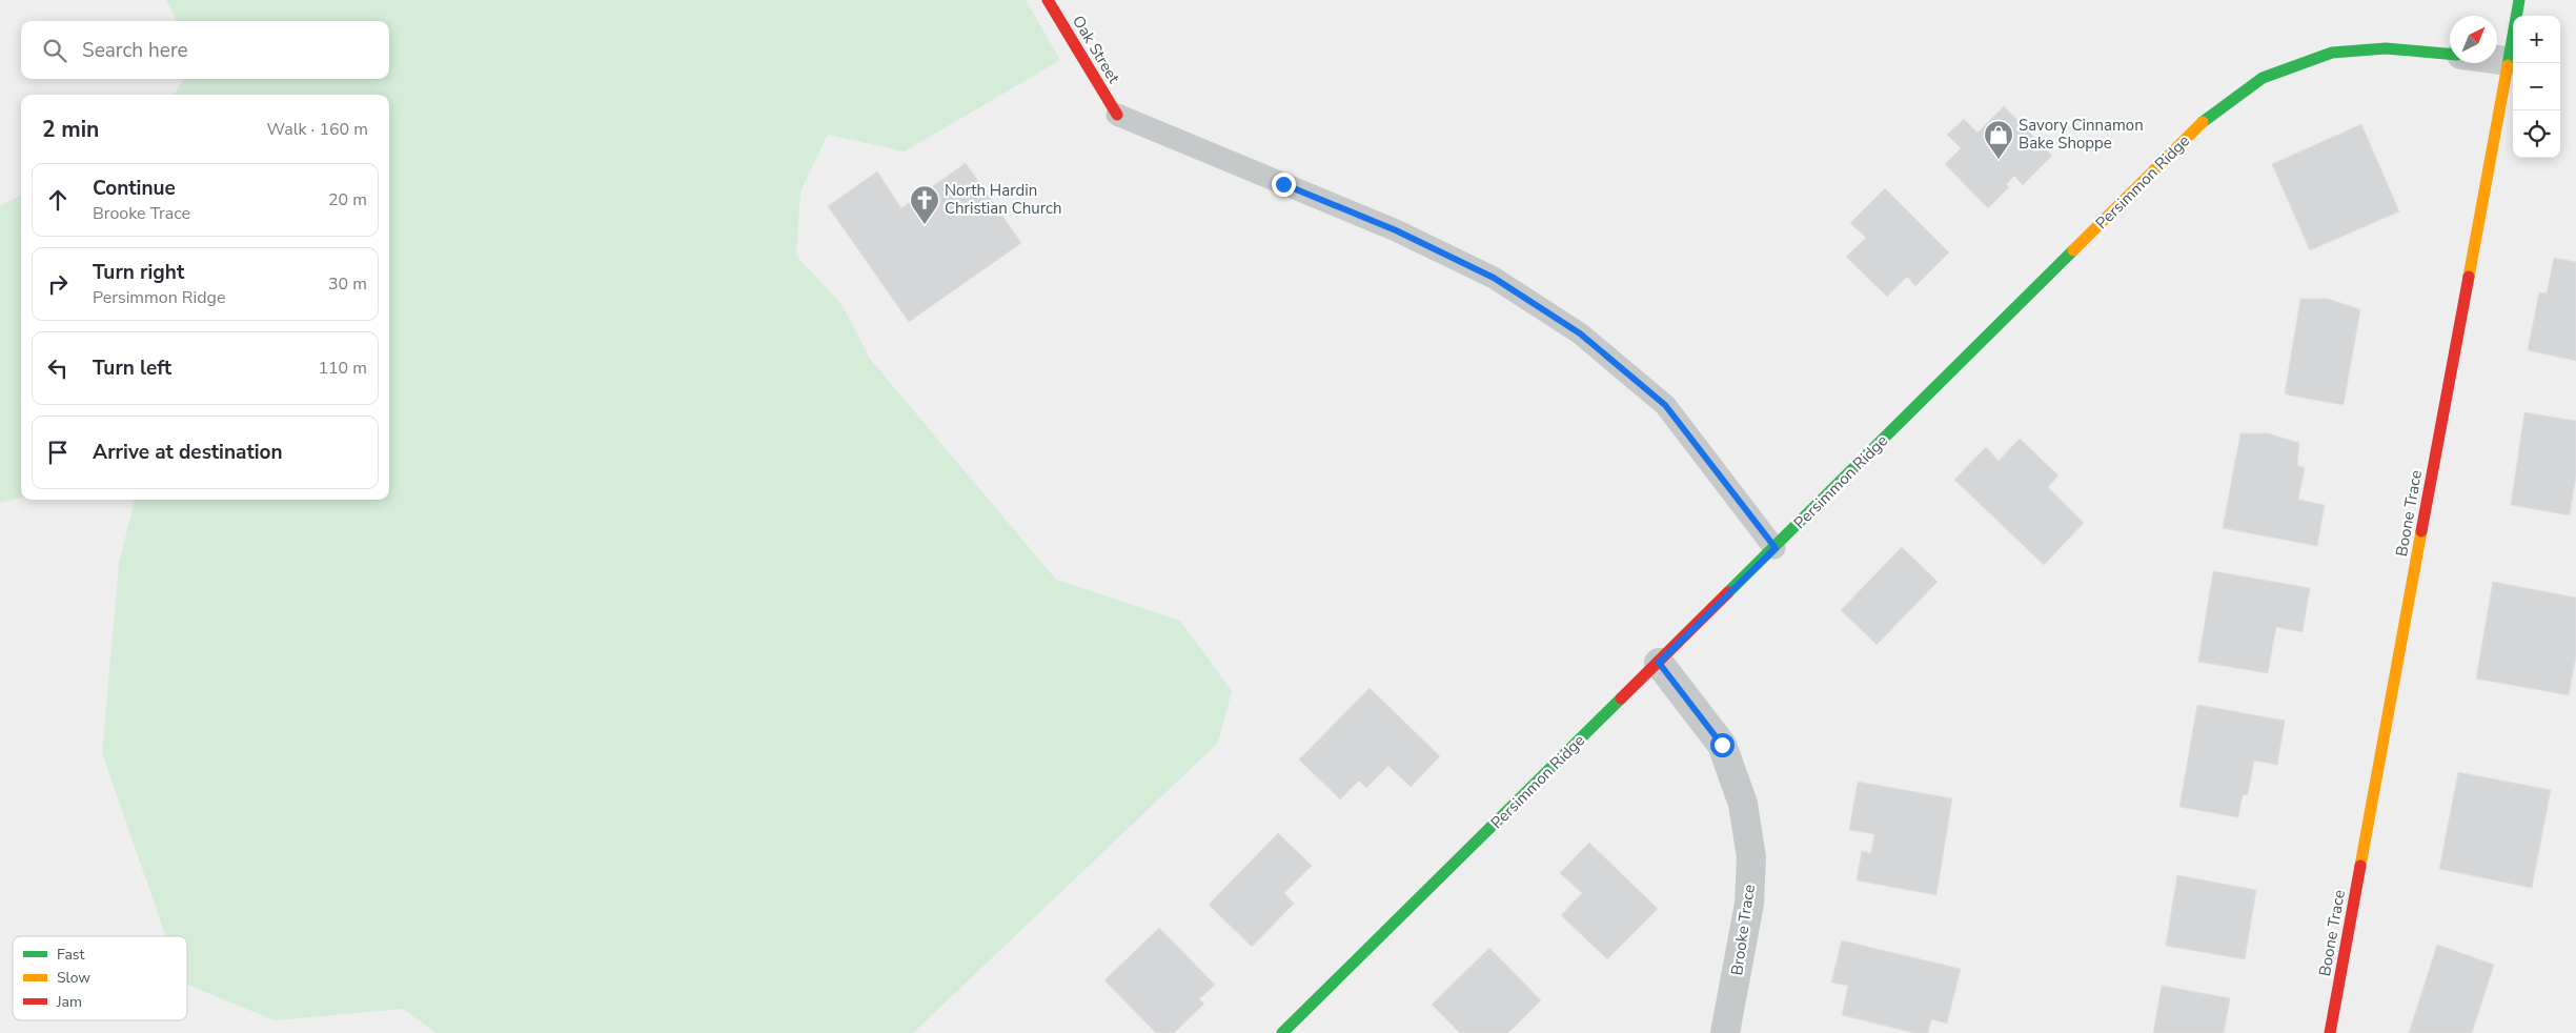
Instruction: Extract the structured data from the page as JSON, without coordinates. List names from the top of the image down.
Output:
{
  "streets": {
    "street": [
      "Oak Street",
      "Persimmon Ridge",
      "Boone Trace",
      "Brooke Trace"
    ]
  },
  "crossings": [
    ["Persimmon Ridge", "Boone Trace"],
    ["Persimmon Ridge", "Brooke Trace"]
  ],
  "places": {
    "shop": ["Savory Cinnamon Bake Shoppe"],
    "church": ["North Hardin Christian Church"]
  },
  "legend": ["Fast", "Slow", "Jam"],
  "north": "top right",
  "page": {
    "map_buttons": ["+", "−"],
    "search": "Search here",
    "heading": ["2 min", "Walk · 160 m"],
    "list": [
      ["Continue", "Brooke Trace", "20 m"],
      ["Turn right", "Persimmon Ridge", "30 m"],
      ["Turn left", "110 m"],
      "Arrive at destination"
    ]
  }
}
